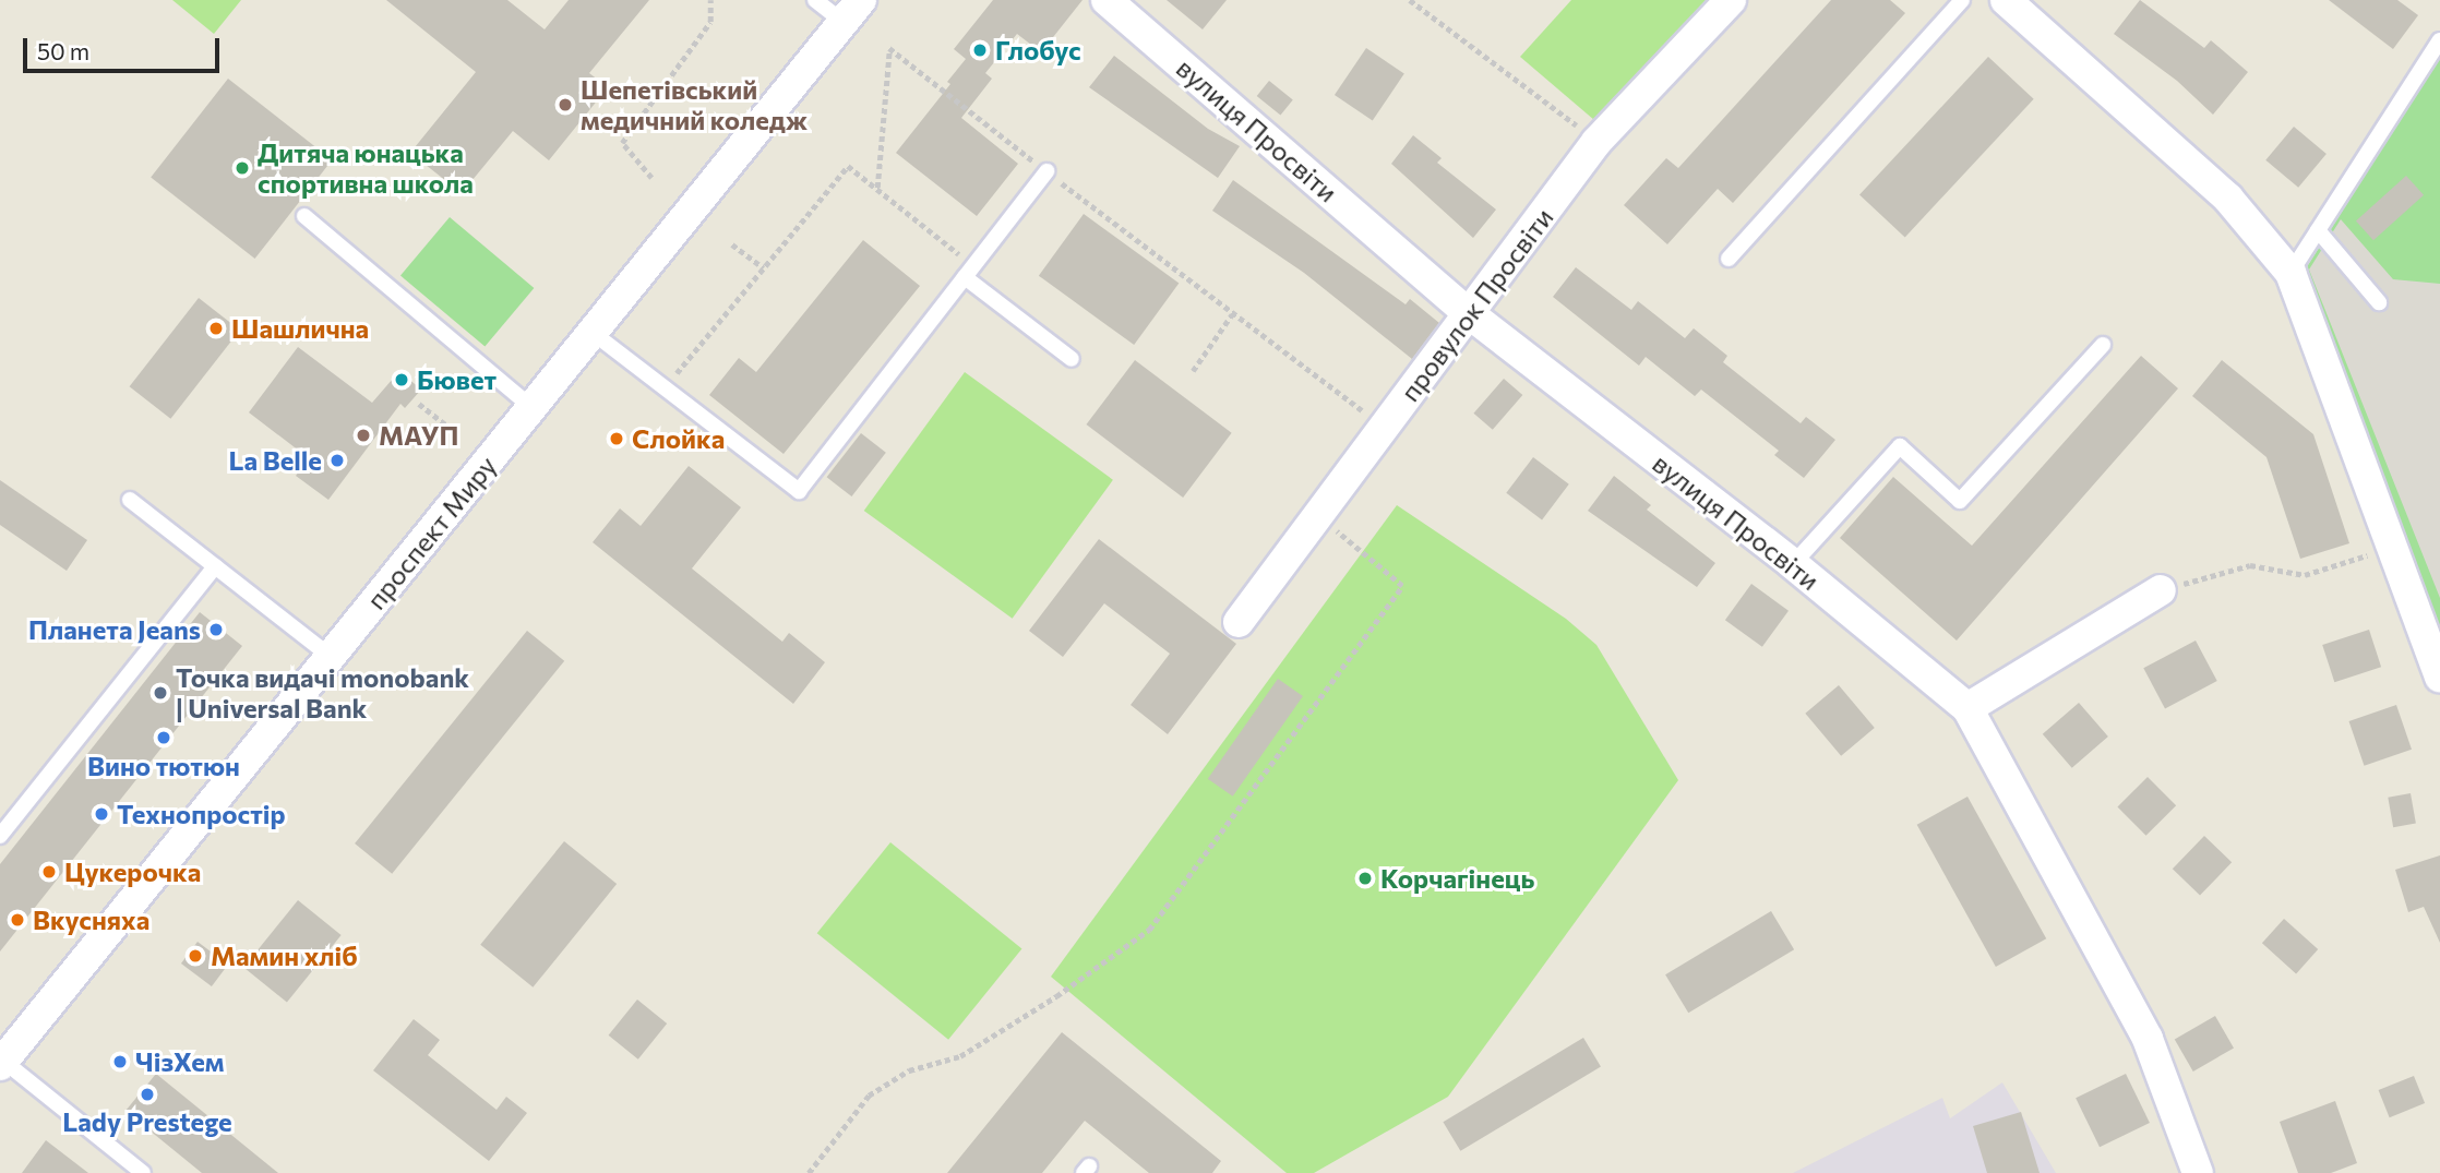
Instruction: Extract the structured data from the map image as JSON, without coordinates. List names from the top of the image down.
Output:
{
  "streets": {
    "street": ["вулиця Просвіти", "провулок Просвіти", "проспект Миру"]
  },
  "crossings": [
    ["вулиця Просвіти", "провулок Просвіти"]
  ],
  "places": [
    "Глобус",
    "Шепетівський медичний коледж",
    "Дитяча юнацька спортивна школа",
    "Шашлична",
    "Бювет",
    "МАУП",
    "Слойка",
    "La Belle",
    "Планета Jeans",
    "Точка видачі monobank | Universal Bank",
    "Вино тютюн",
    "Технопростір",
    "Цукерочка",
    "Корчагінець",
    "Вкусняха",
    "Мамин хліб",
    "ЧізХем",
    "Lady Prestege"
  ],
  "scale_bar": "50 m"
}
